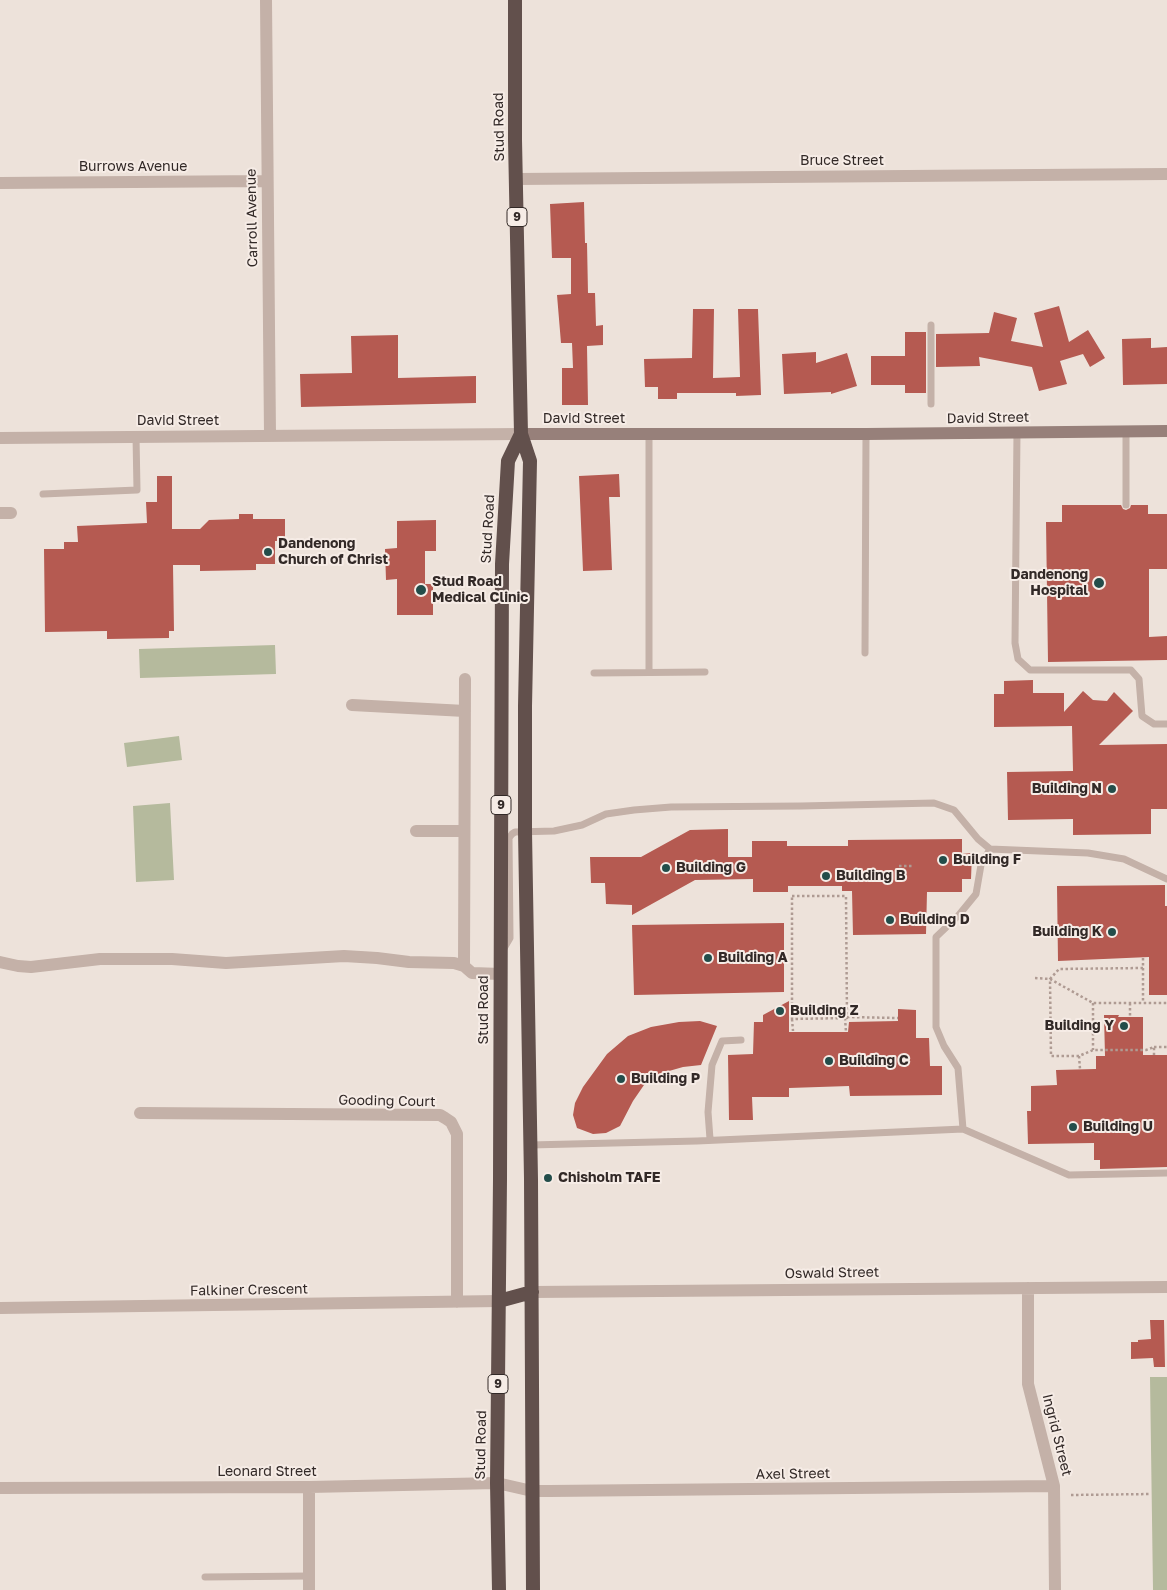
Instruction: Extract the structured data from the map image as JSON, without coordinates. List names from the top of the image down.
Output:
{
  "streets": {
    "highway": ["Stud Road", "9", "Oswald Street"],
    "main road": ["David Street"],
    "street": [
      "Bruce Street",
      "Burrows Avenue",
      "Carroll Avenue",
      "Gooding Court",
      "Falkiner Crescent",
      "Ingrid Street",
      "Leonard Street",
      "Axel Street"
    ]
  },
  "crossings": [
    ["Stud Road", "Bruce Street"],
    ["Stud Road", "David Street"],
    ["Stud Road", "Oswald Street"],
    ["Stud Road", "Falkiner Crescent"],
    ["Stud Road", "Leonard Street"],
    ["Stud Road", "Axel Street"],
    ["Burrows Avenue", "Carroll Avenue"],
    ["Carroll Avenue", "David Street"],
    ["Gooding Court", "Falkiner Crescent"],
    ["Oswald Street", "Falkiner Crescent"],
    ["Oswald Street", "Ingrid Street"],
    ["Ingrid Street", "Axel Street"],
    ["Leonard Street", "Axel Street"]
  ],
  "places": [
    "Dandenong Church of Christ",
    "Dandenong Hospital",
    "Stud Road Medical Clinic",
    "Building N",
    "Building F",
    "Building G",
    "Building B",
    "Building D",
    "Building K",
    "Building A",
    "Building Z",
    "Building Y",
    "Building C",
    "Building P",
    "Building U",
    "Chisholm TAFE"
  ]
}
